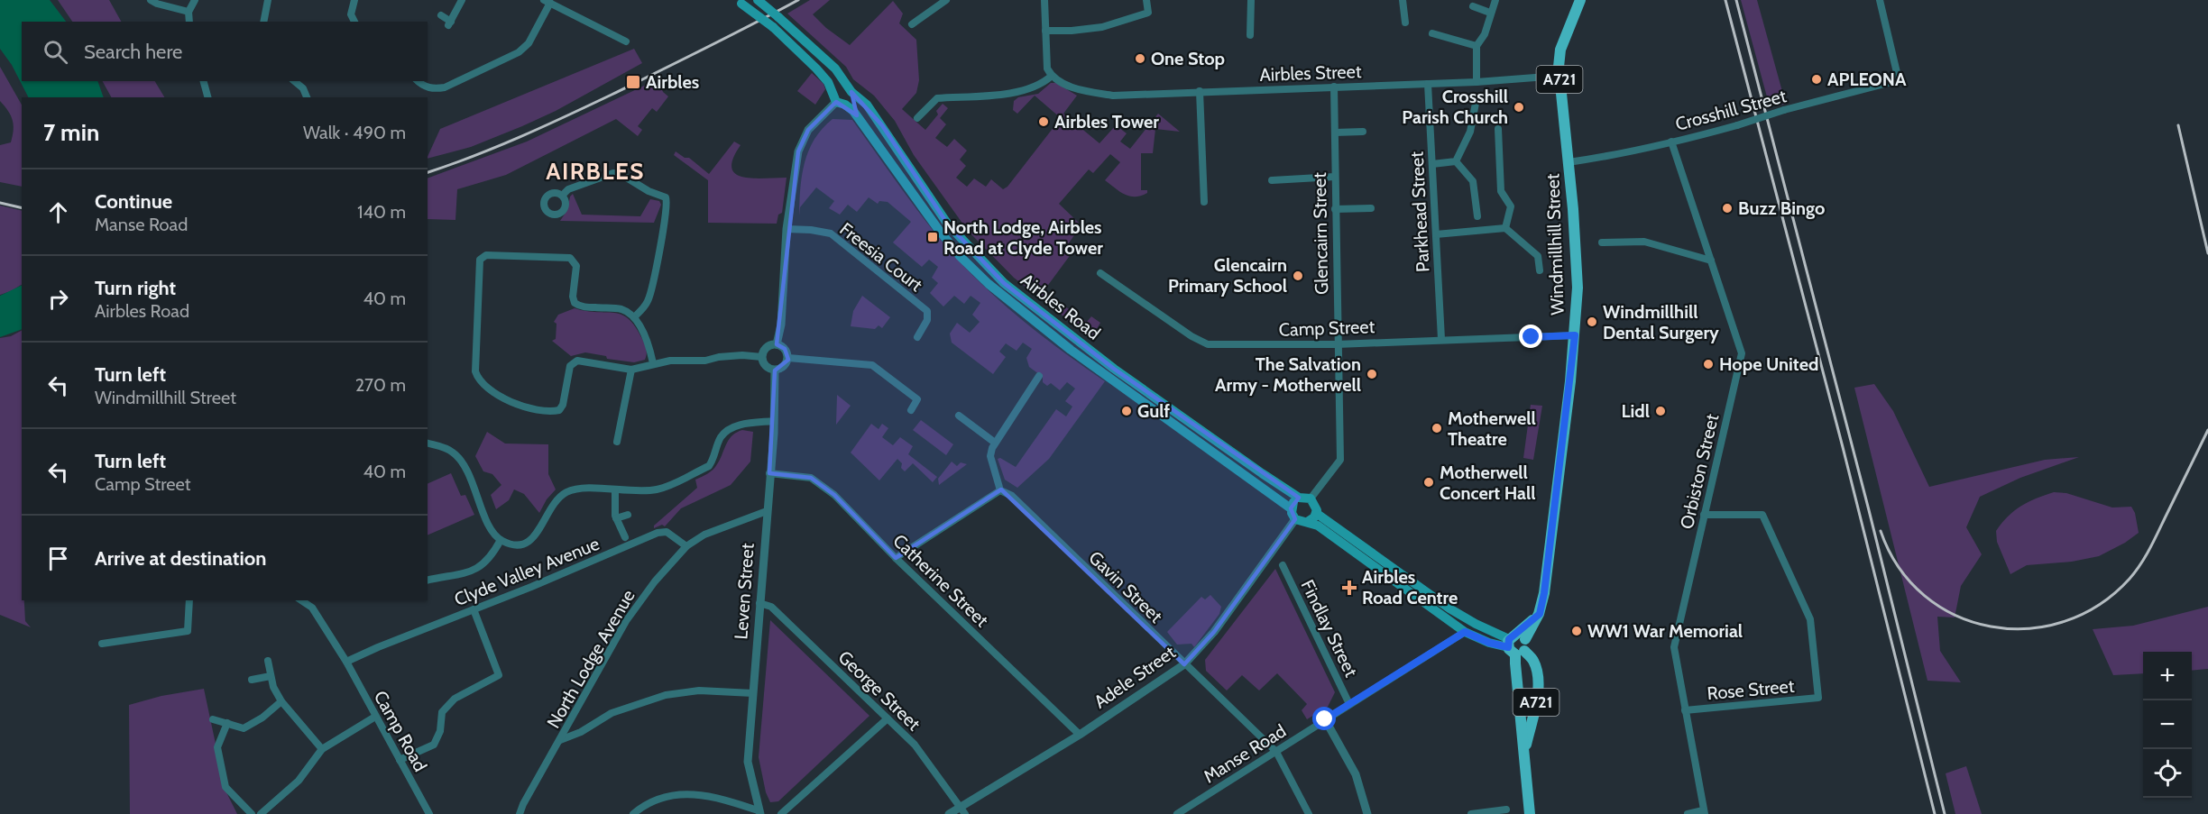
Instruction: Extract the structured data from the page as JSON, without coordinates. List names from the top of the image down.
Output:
{
  "streets": {
    "main road": ["A721", "Windmillhill Street", "Airbles Road"],
    "street": [
      "Airbles Street",
      "Crosshill Street",
      "Parkhead Street",
      "Glencairn Street",
      "Freesia Court",
      "Camp Street",
      "Orbiston Street",
      "Clyde Valley Avenue",
      "Catherine Street",
      "Gavin Street",
      "Leven Street",
      "Findlay Street",
      "North Lodge Avenue",
      "Adele Street",
      "Rose Street",
      "George Street",
      "Camp Road",
      "Manse Road"
    ]
  },
  "crossings": [
    ["Airbles Street", "A721"],
    ["Airbles Street", "Parkhead Street"],
    ["Airbles Street", "Glencairn Street"],
    ["A721", "Crosshill Street"],
    ["A721", "Windmillhill Street"],
    ["Crosshill Street", "Windmillhill Street"],
    ["Crosshill Street", "Orbiston Street"],
    ["Parkhead Street", "Camp Street"],
    ["Glencairn Street", "Airbles Road"],
    ["Glencairn Street", "Camp Street"],
    ["Glencairn Street", "Adele Street"],
    ["Windmillhill Street", "Camp Street"],
    ["Airbles Road", "Adele Street"],
    ["Orbiston Street", "Rose Street"],
    ["Clyde Valley Avenue", "North Lodge Avenue"],
    ["Clyde Valley Avenue", "Camp Road"],
    ["Catherine Street", "Leven Street"],
    ["Catherine Street", "Adele Street"],
    ["Gavin Street", "Adele Street"],
    ["Gavin Street", "Manse Road"],
    ["Leven Street", "North Lodge Avenue"],
    ["Leven Street", "George Street"],
    ["Findlay Street", "Manse Road"],
    ["Adele Street", "George Street"]
  ],
  "districts": ["AIRBLES"],
  "places": {
    "other": [
      "One Stop",
      "APLEONA",
      "Crosshill Parish Church",
      "Airbles Tower",
      "Buzz Bingo",
      "Glencairn Primary School",
      "Windmillhill Dental Surgery",
      "Hope United",
      "The Salvation Army - Motherwell",
      "Gulf",
      "Lidl",
      "Motherwell Theatre",
      "Motherwell Concert Hall",
      "WW1 War Memorial"
    ],
    "transit": ["Airbles", "North Lodge, Airbles Road at Clyde Tower"],
    "health": ["Airbles Road Centre"]
  },
  "page": {
    "search": "Search here",
    "heading": ["7 min", "Walk · 490 m"],
    "list": [
      ["Continue", "Manse Road", "140 m"],
      ["Turn right", "Airbles Road", "40 m"],
      ["Turn left", "Windmillhill Street", "270 m"],
      ["Turn left", "Camp Street", "40 m"],
      "Arrive at destination"
    ],
    "map_buttons": ["+", "−"]
  }
}
